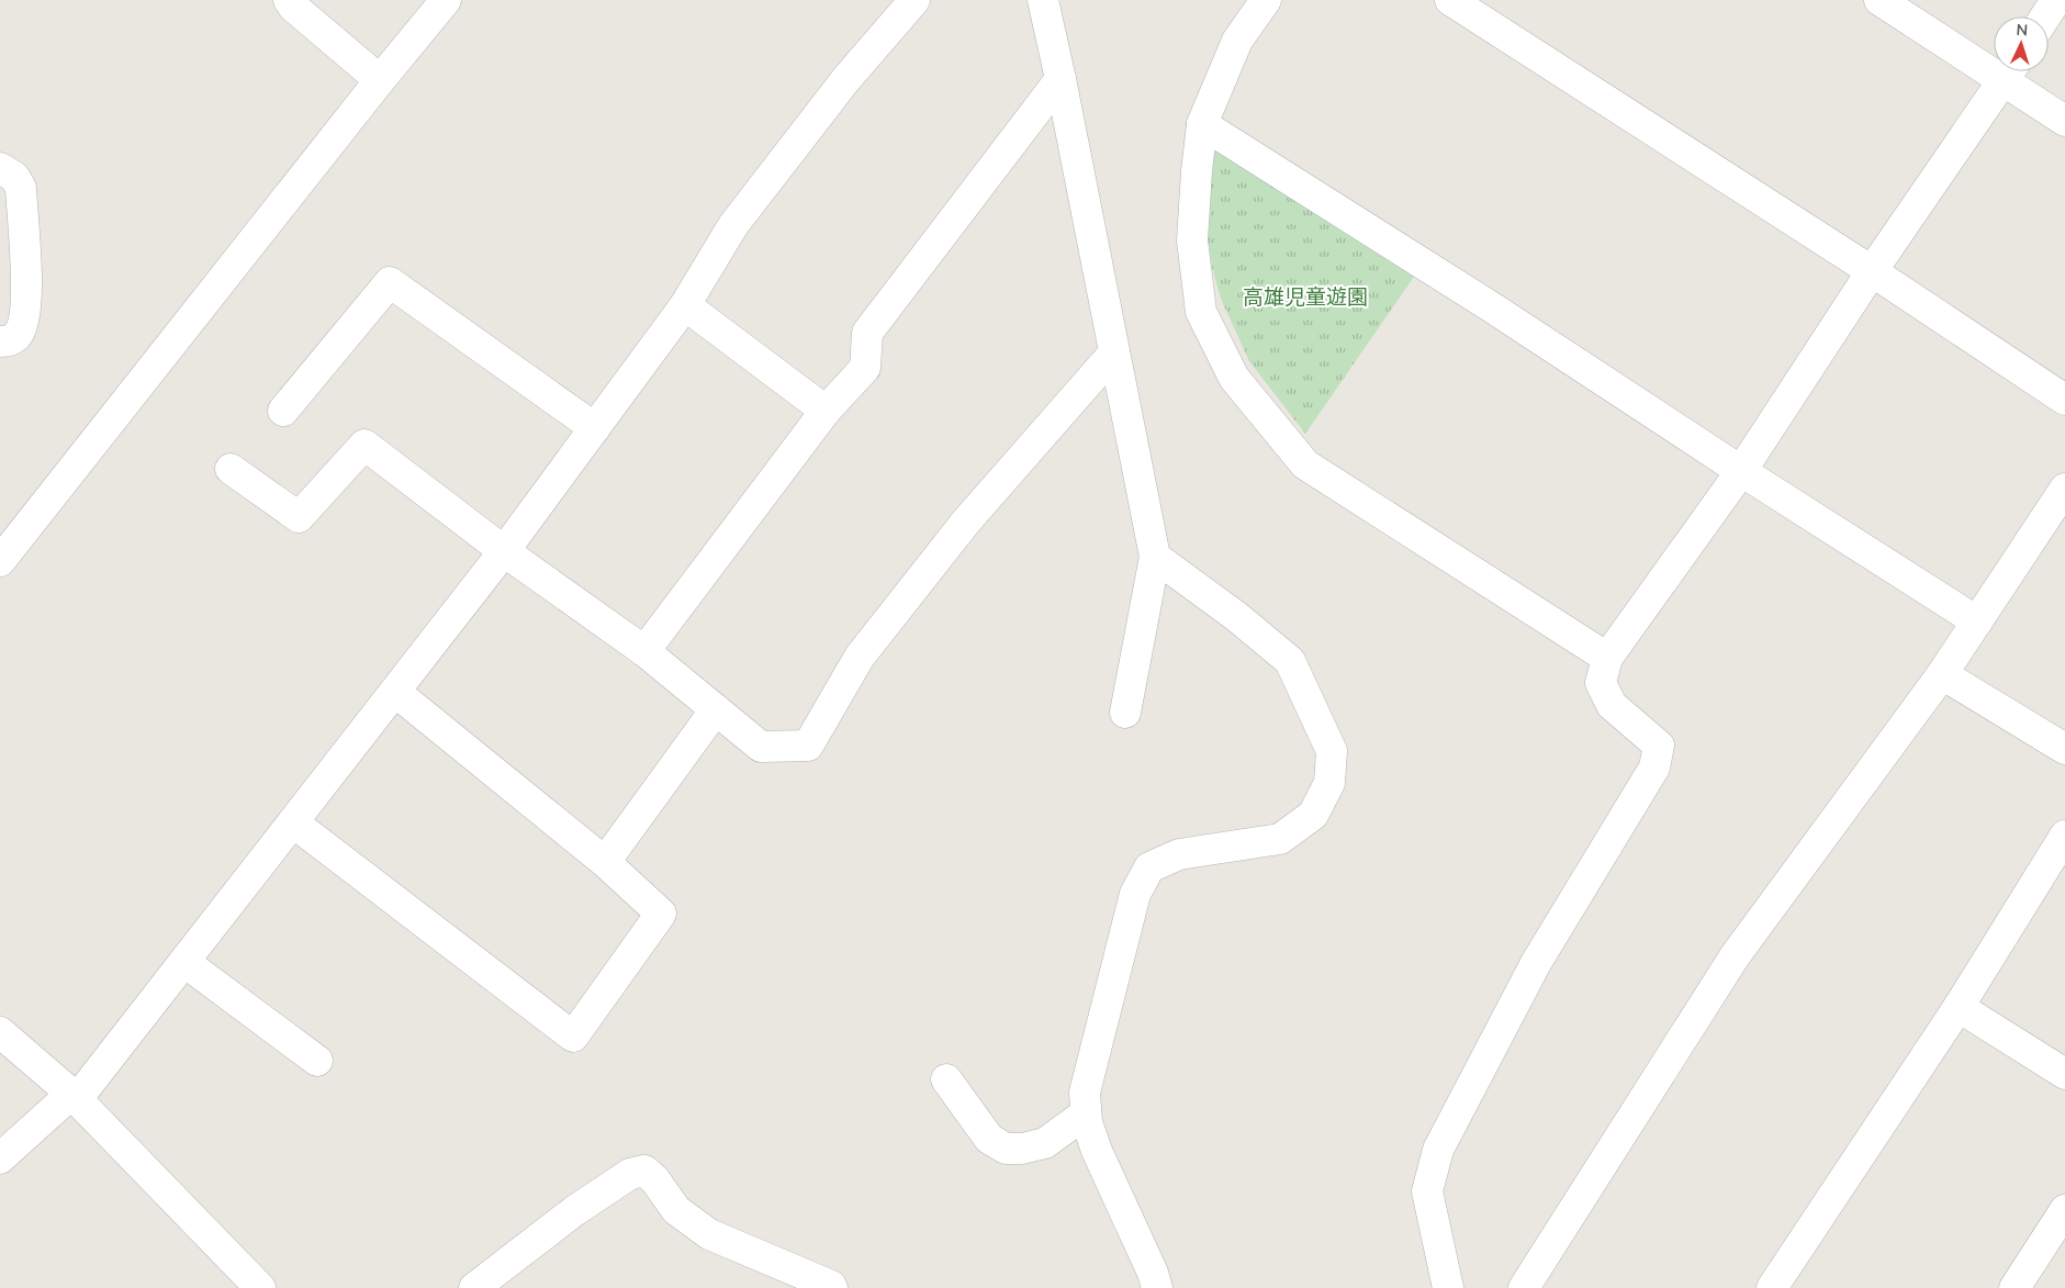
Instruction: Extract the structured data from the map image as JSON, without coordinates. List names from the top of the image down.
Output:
{
  "parks": ["高雄児童遊園"],
  "north": "top"
}
